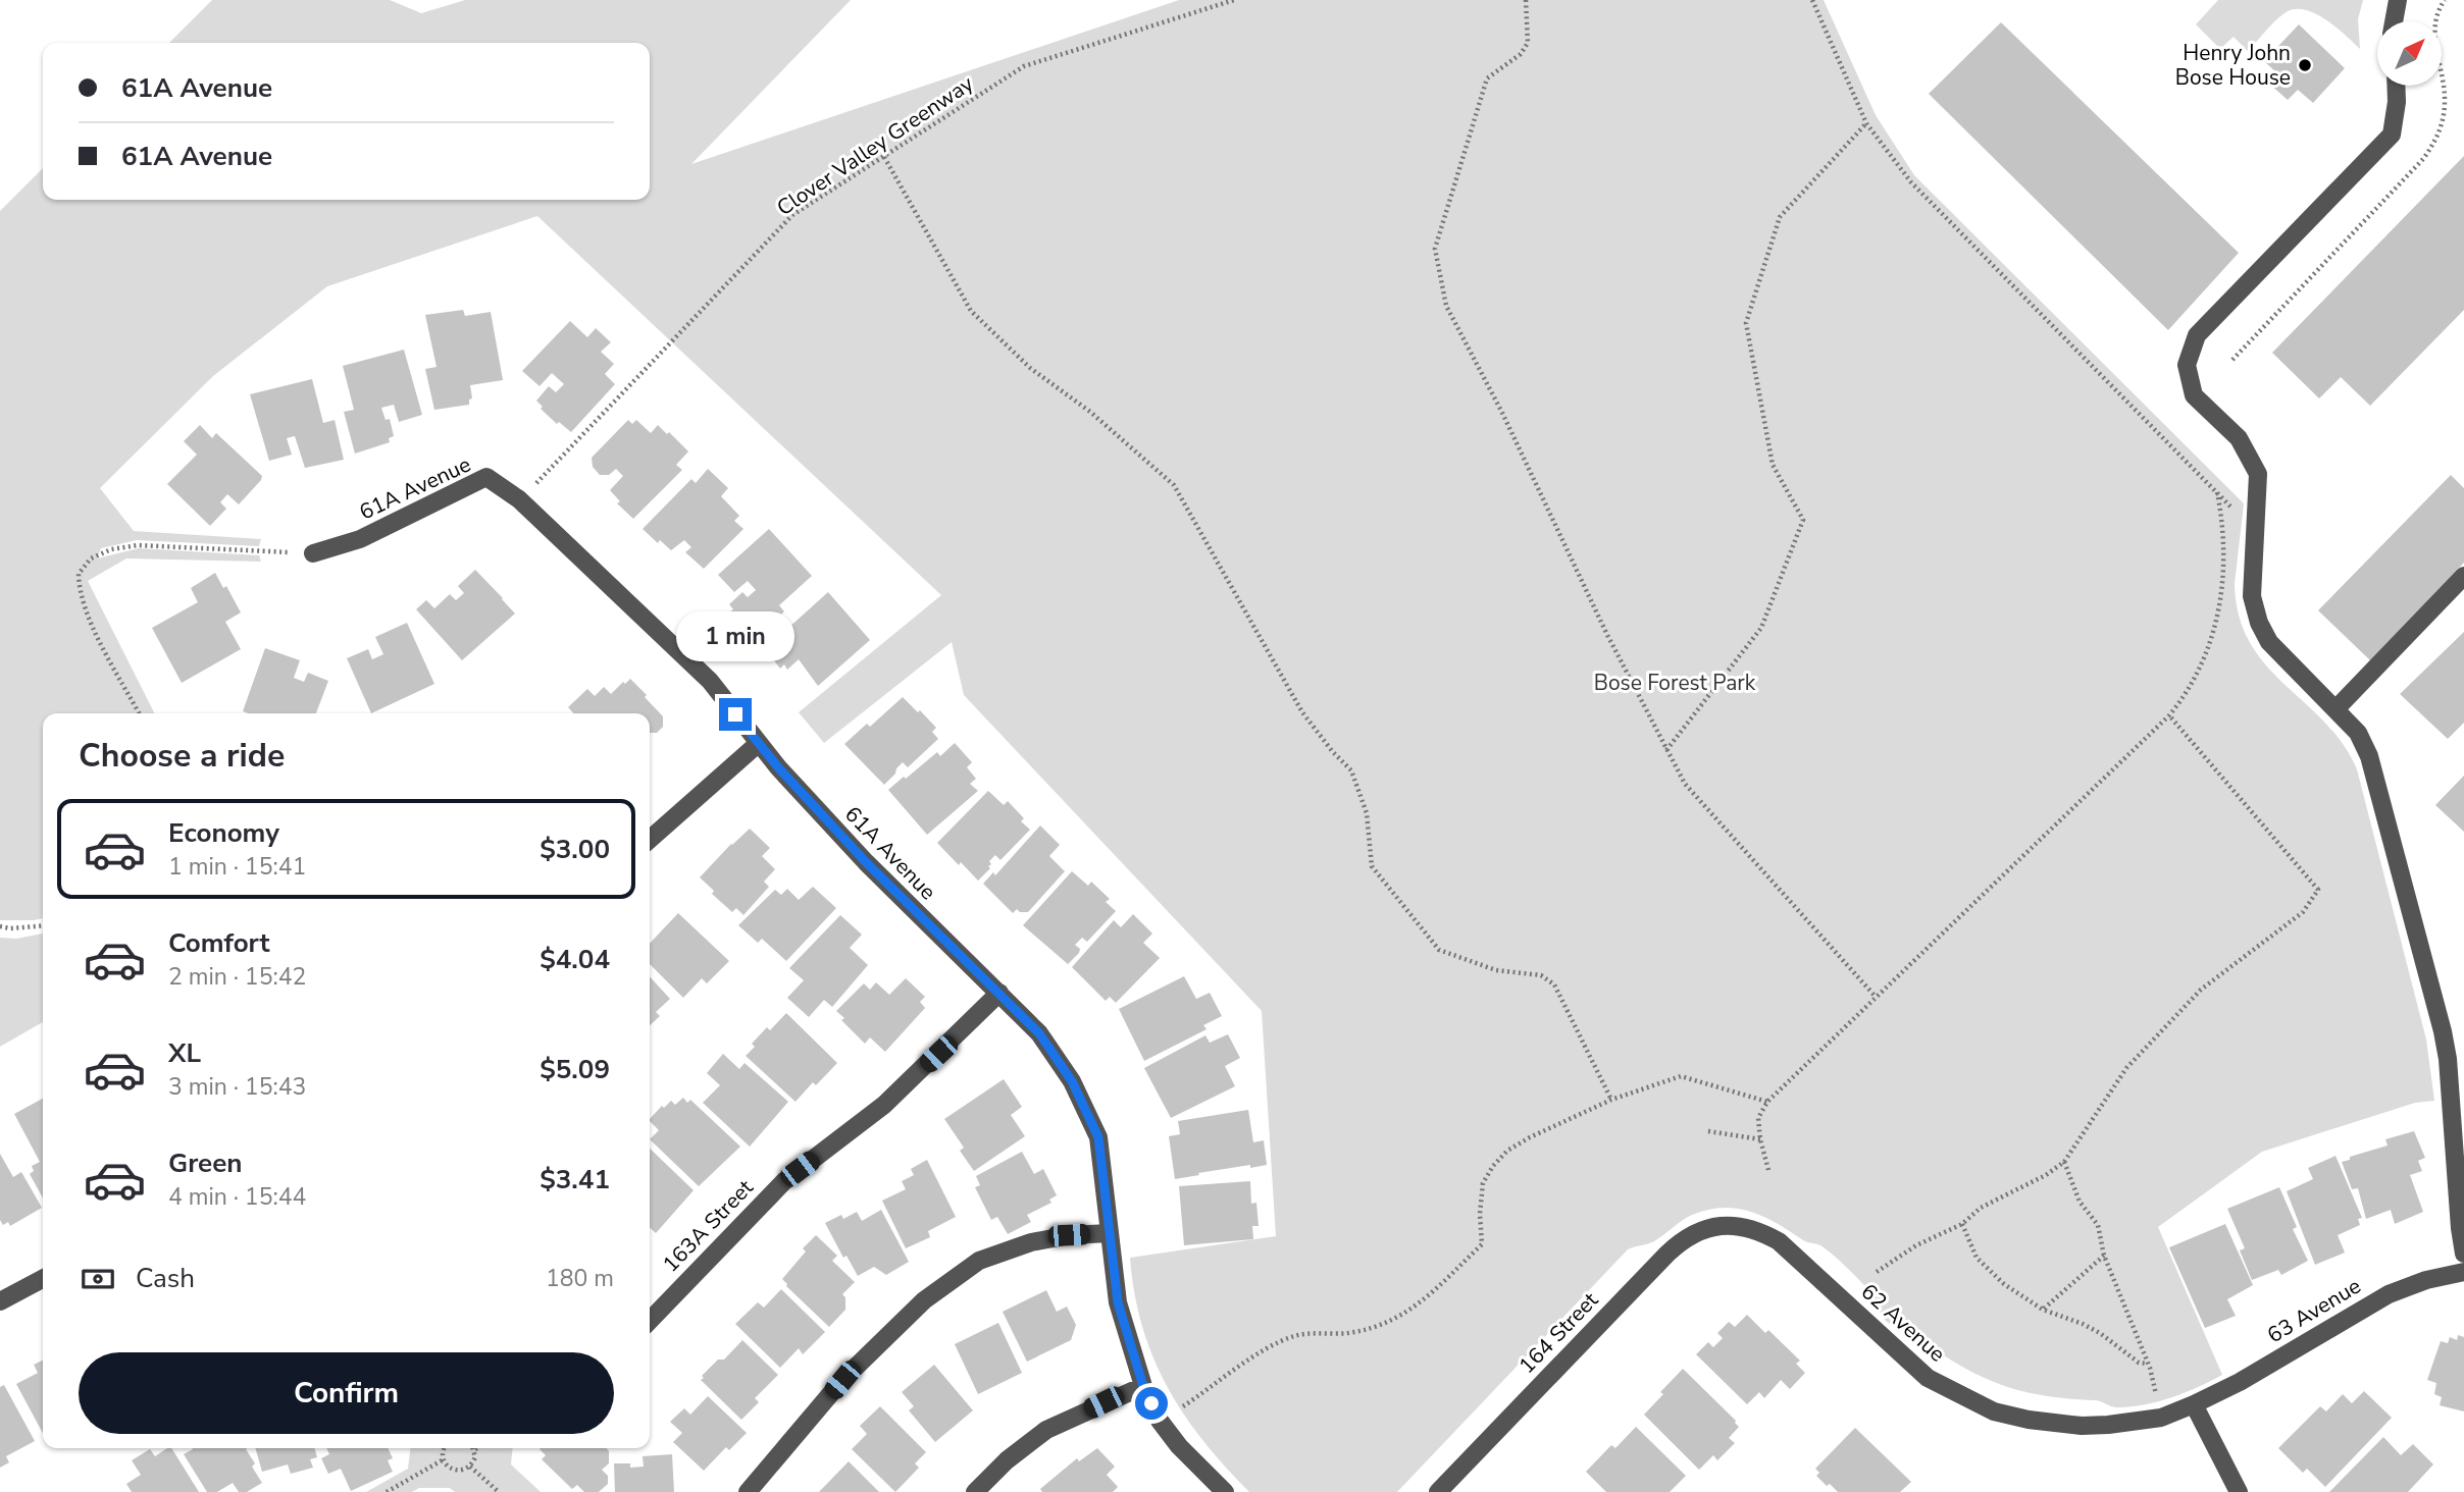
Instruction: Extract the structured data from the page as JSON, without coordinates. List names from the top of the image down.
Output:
{
  "streets": {
    "street": [
      "61A Avenue",
      "163A Street",
      "63 Avenue",
      "62 Avenue",
      "164 Street"
    ],
    "path": ["Clover Valley Greenway"]
  },
  "crossings": [
    ["61A Avenue", "163A Street"],
    ["63 Avenue", "62 Avenue"],
    ["62 Avenue", "164 Street"]
  ],
  "parks": ["Bose Forest Park"],
  "places": ["Henry John Bose House"],
  "north": "top right",
  "page": {
    "banner": ["61A Avenue", "61A Avenue"],
    "bubble": "1 min",
    "heading": "Choose a ride",
    "list": [
      {
        "name": "Economy",
        "note": "1 min · 15:41",
        "value": "$3.00"
      },
      {
        "name": "Comfort",
        "note": "2 min · 15:42",
        "value": "$4.04"
      },
      {
        "name": "XL",
        "note": "3 min · 15:43",
        "value": "$5.09"
      },
      {
        "name": "Green",
        "note": "4 min · 15:44",
        "value": "$3.41"
      }
    ],
    "pay": ["Cash", "180 m"],
    "buttons": "Confirm"
  }
}
